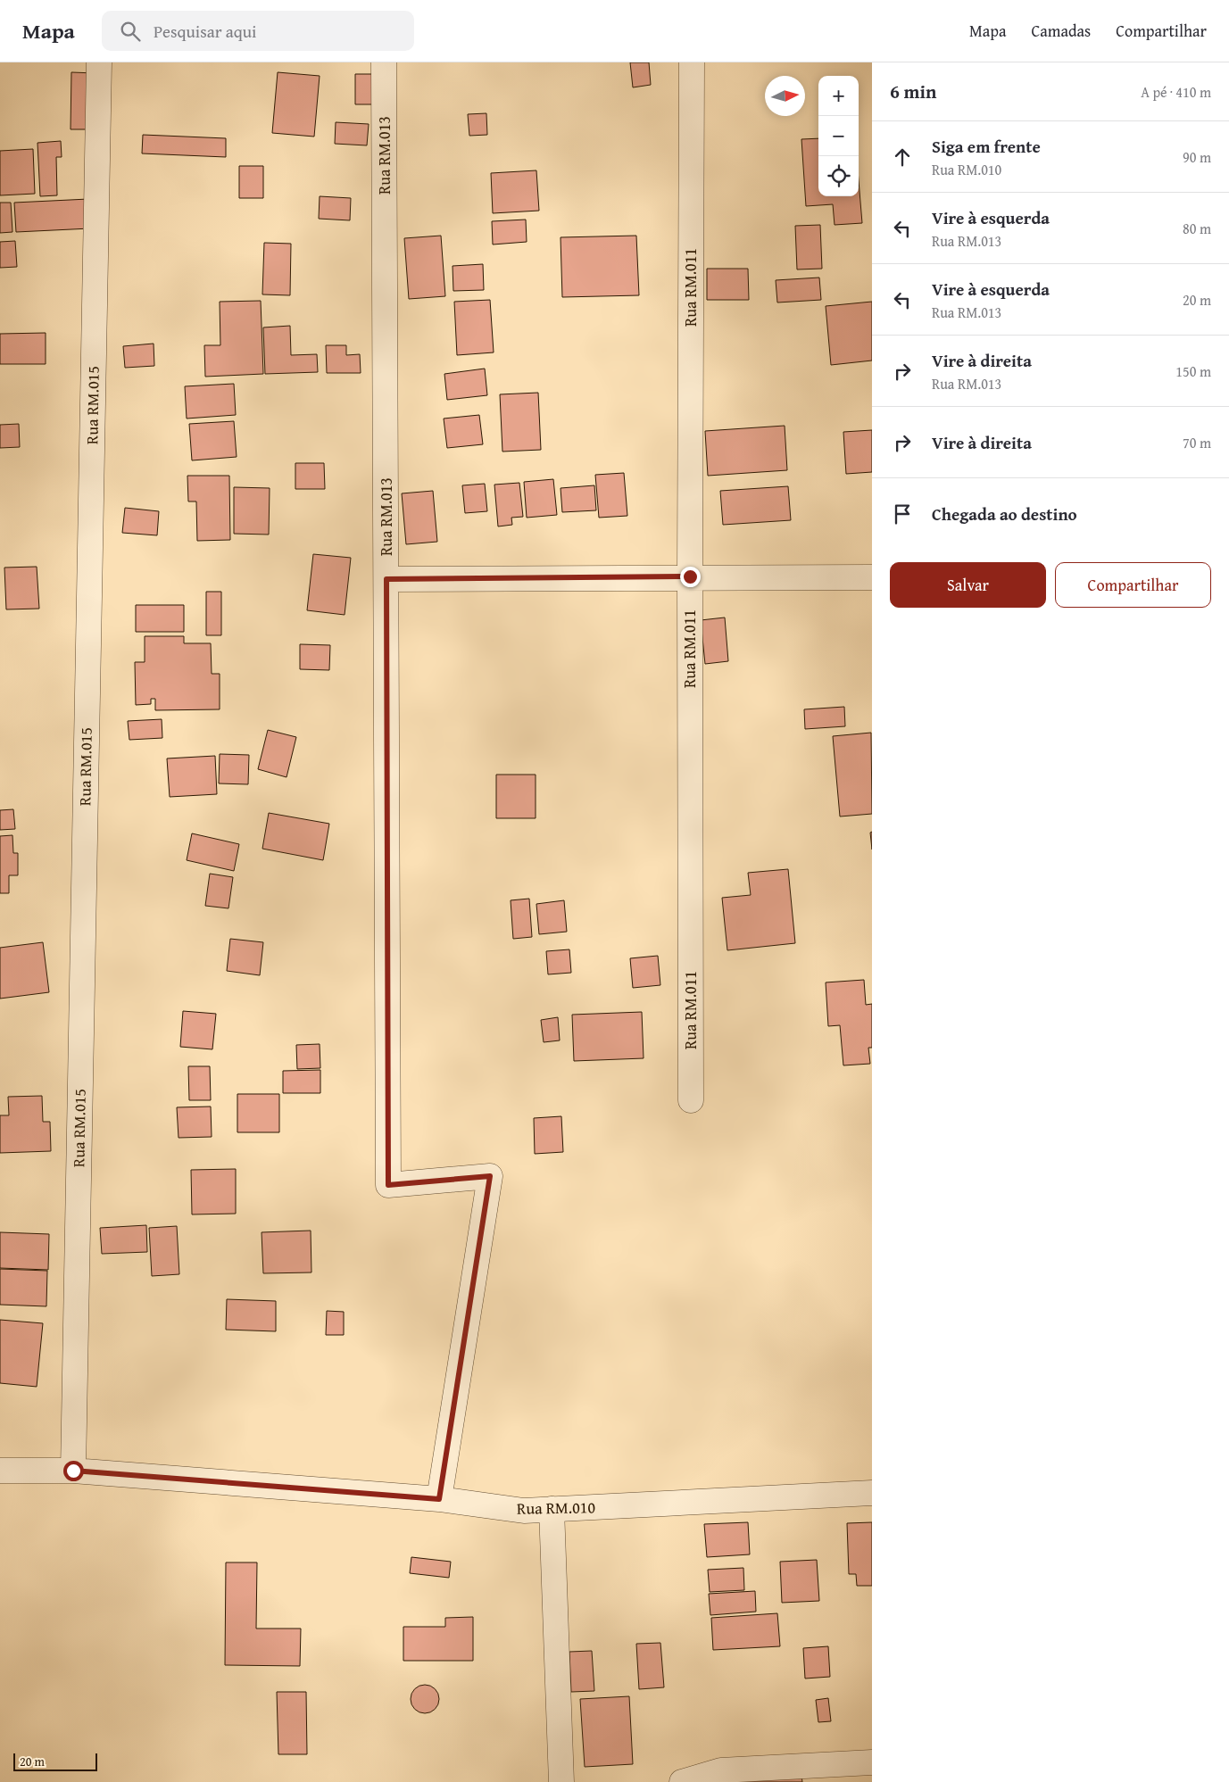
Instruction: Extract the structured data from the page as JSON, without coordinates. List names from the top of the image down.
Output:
{
  "streets": {
    "street": [
      "Rua RM.013",
      "Rua RM.011",
      "Rua RM.015",
      "Rua RM.010"
    ]
  },
  "crossings": [
    ["Rua RM.013", "Rua RM.010"],
    ["Rua RM.015", "Rua RM.010"]
  ],
  "scale_bar": "20 m",
  "north": "right",
  "page": {
    "header": "Mapa",
    "search": "Pesquisar aqui",
    "nav": ["Mapa", "Camadas", "Compartilhar"],
    "heading": ["6 min", "A pé · 410 m"],
    "map_buttons": ["+", "−"],
    "list": [
      ["Siga em frente", "Rua RM.010", "90 m"],
      ["Vire à esquerda", "Rua RM.013", "80 m"],
      ["Vire à esquerda", "Rua RM.013", "20 m"],
      ["Vire à direita", "Rua RM.013", "150 m"],
      ["Vire à direita", "70 m"],
      "Chegada ao destino"
    ],
    "buttons": ["Salvar", "Compartilhar"],
    "scale": "20 m"
  }
}
